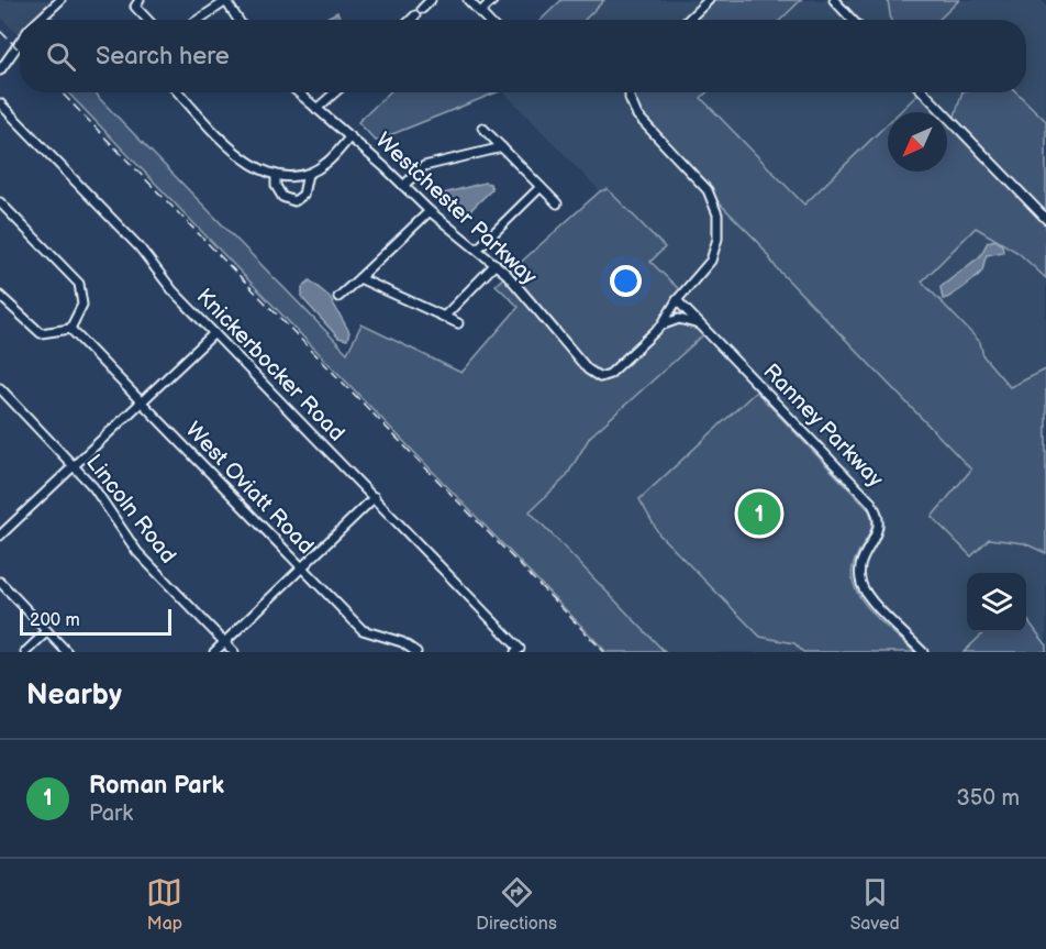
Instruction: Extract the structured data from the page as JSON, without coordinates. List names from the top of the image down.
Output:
{
  "streets": {
    "street": [
      "Westchester Parkway",
      "Knickerbocker Road",
      "Ranney Parkway",
      "West Oviatt Road",
      "Lincoln Road"
    ]
  },
  "crossings": [
    ["Westchester Parkway", "Ranney Parkway"]
  ],
  "scale_bar": "200 m",
  "north": "bottom left",
  "page": {
    "search": "Search here",
    "pins": "1",
    "scale": "200 m",
    "heading": "Nearby",
    "list": [
      {
        "mark": "1",
        "name": "Roman Park",
        "note": "Park",
        "value": "350 m"
      }
    ],
    "nav": ["Map", "Directions", "Saved"]
  }
}
